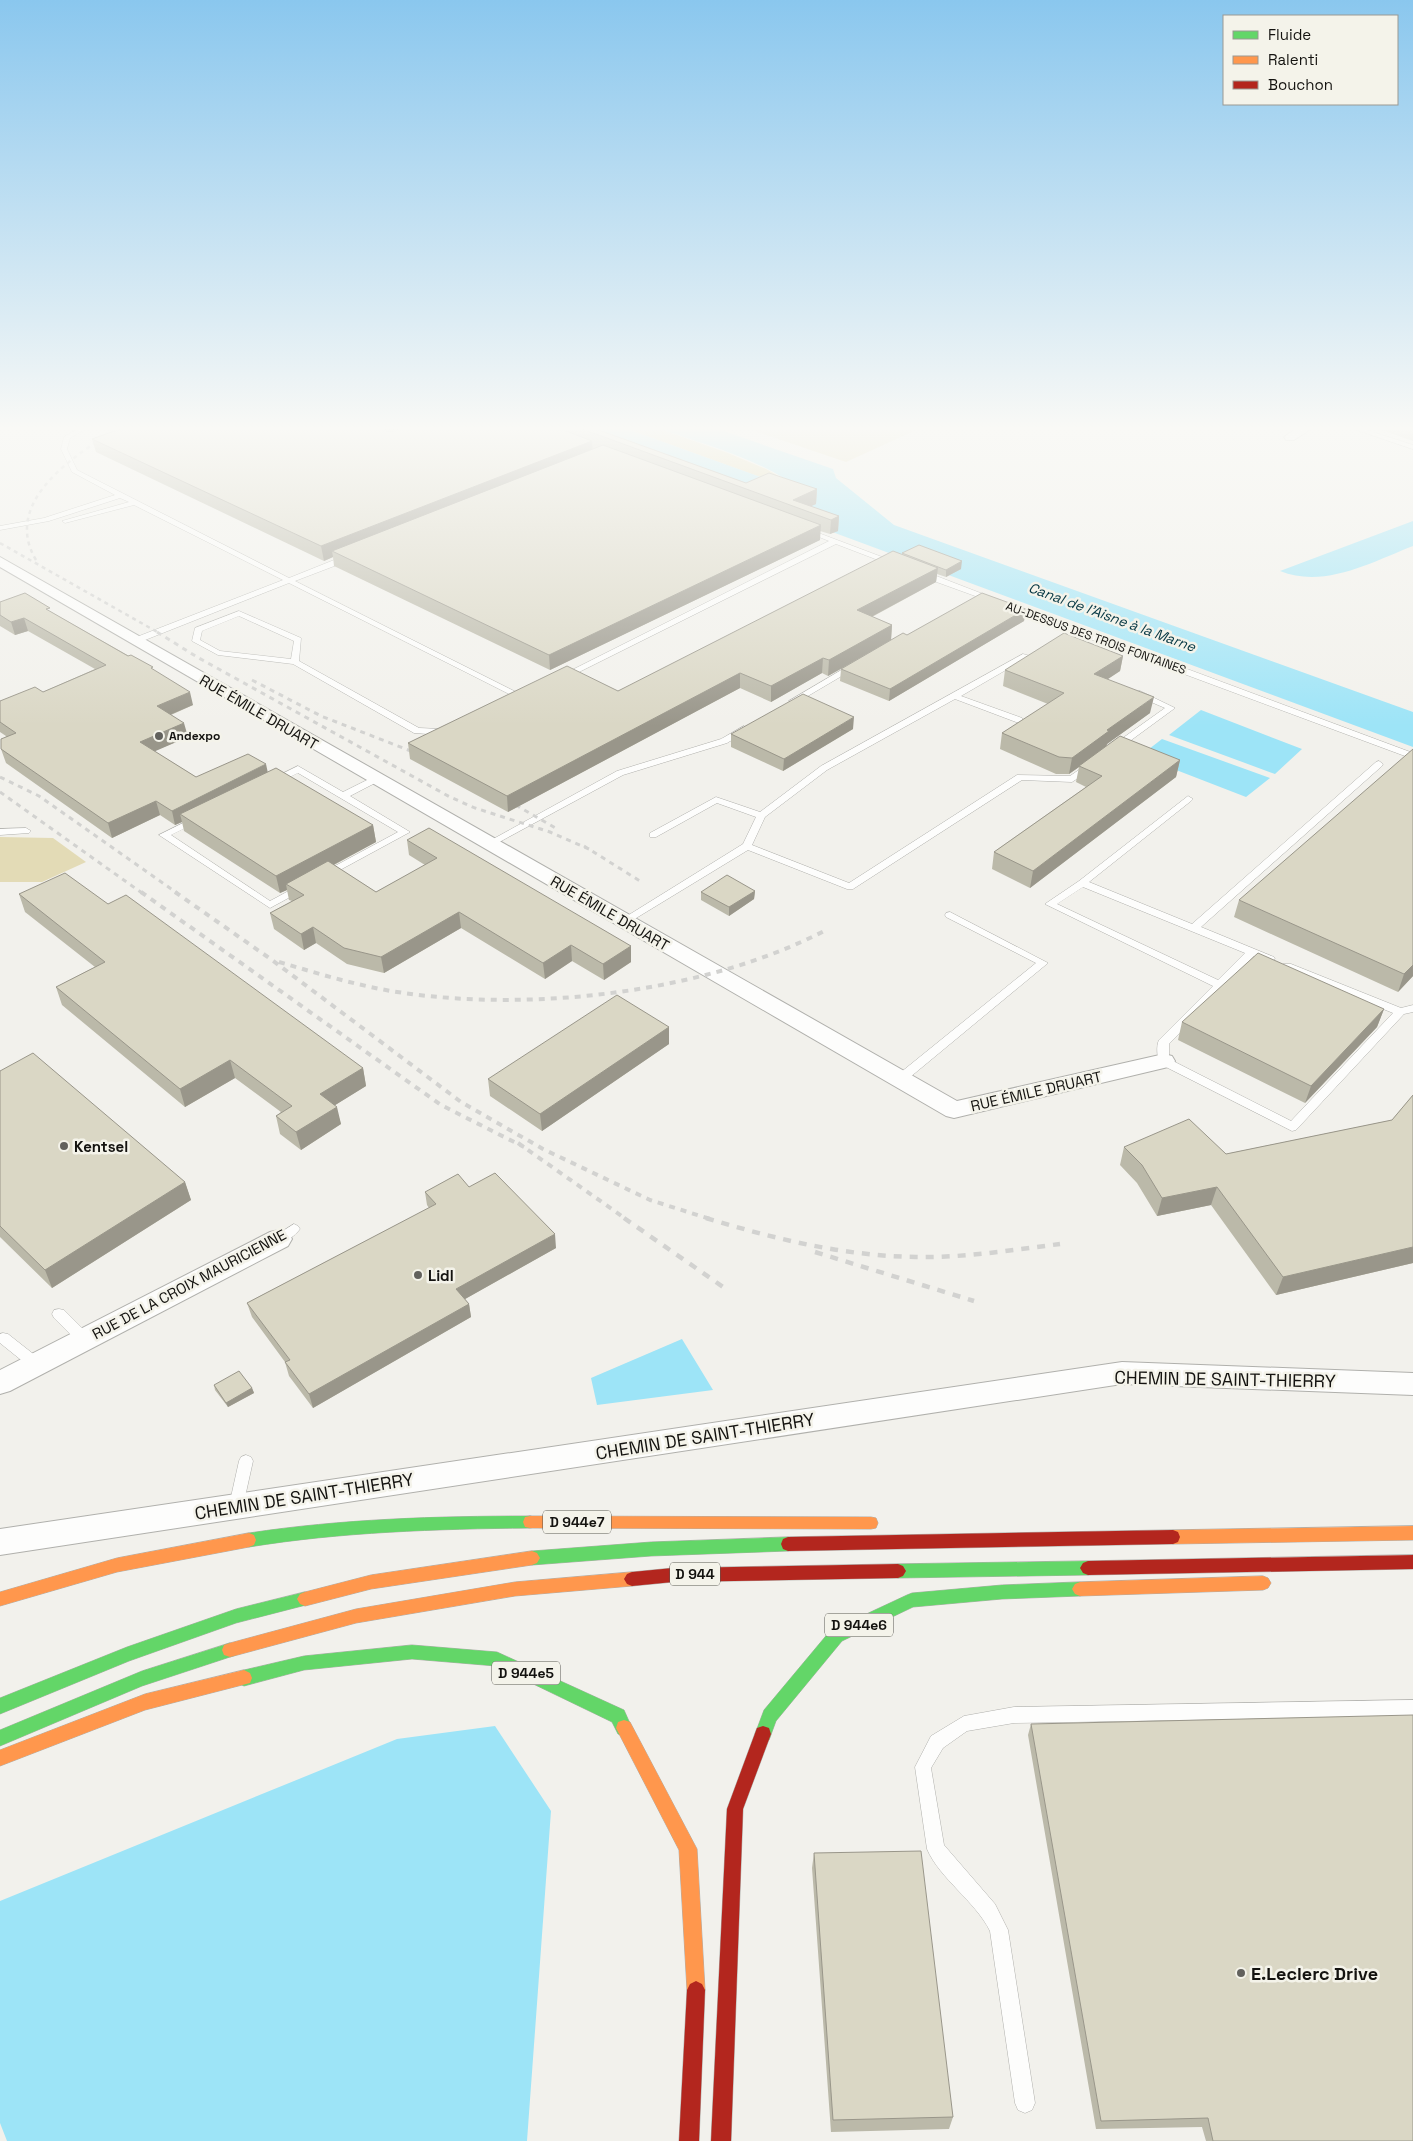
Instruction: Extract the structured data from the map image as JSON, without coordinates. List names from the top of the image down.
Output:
{
  "streets": {
    "highway": [
      "D 944e7",
      "D 944",
      "D 944e6",
      "D 944e5"
    ],
    "street": ["RUE ÉMILE DRUART", "RUE DE LA CROIX MAURICIENNE", "CHEMIN DE SAINT-THIERRY"],
    "lane": ["AU-DESSUS DES TROIS FONTAINES"]
  },
  "water": ["Canal de l'Aisne à la Marne"],
  "places": [
    "Andexpo",
    "Kentsel",
    "Lidl",
    "E.Leclerc Drive"
  ],
  "legend": ["Fluide", "Ralenti", "Bouchon"]
}
